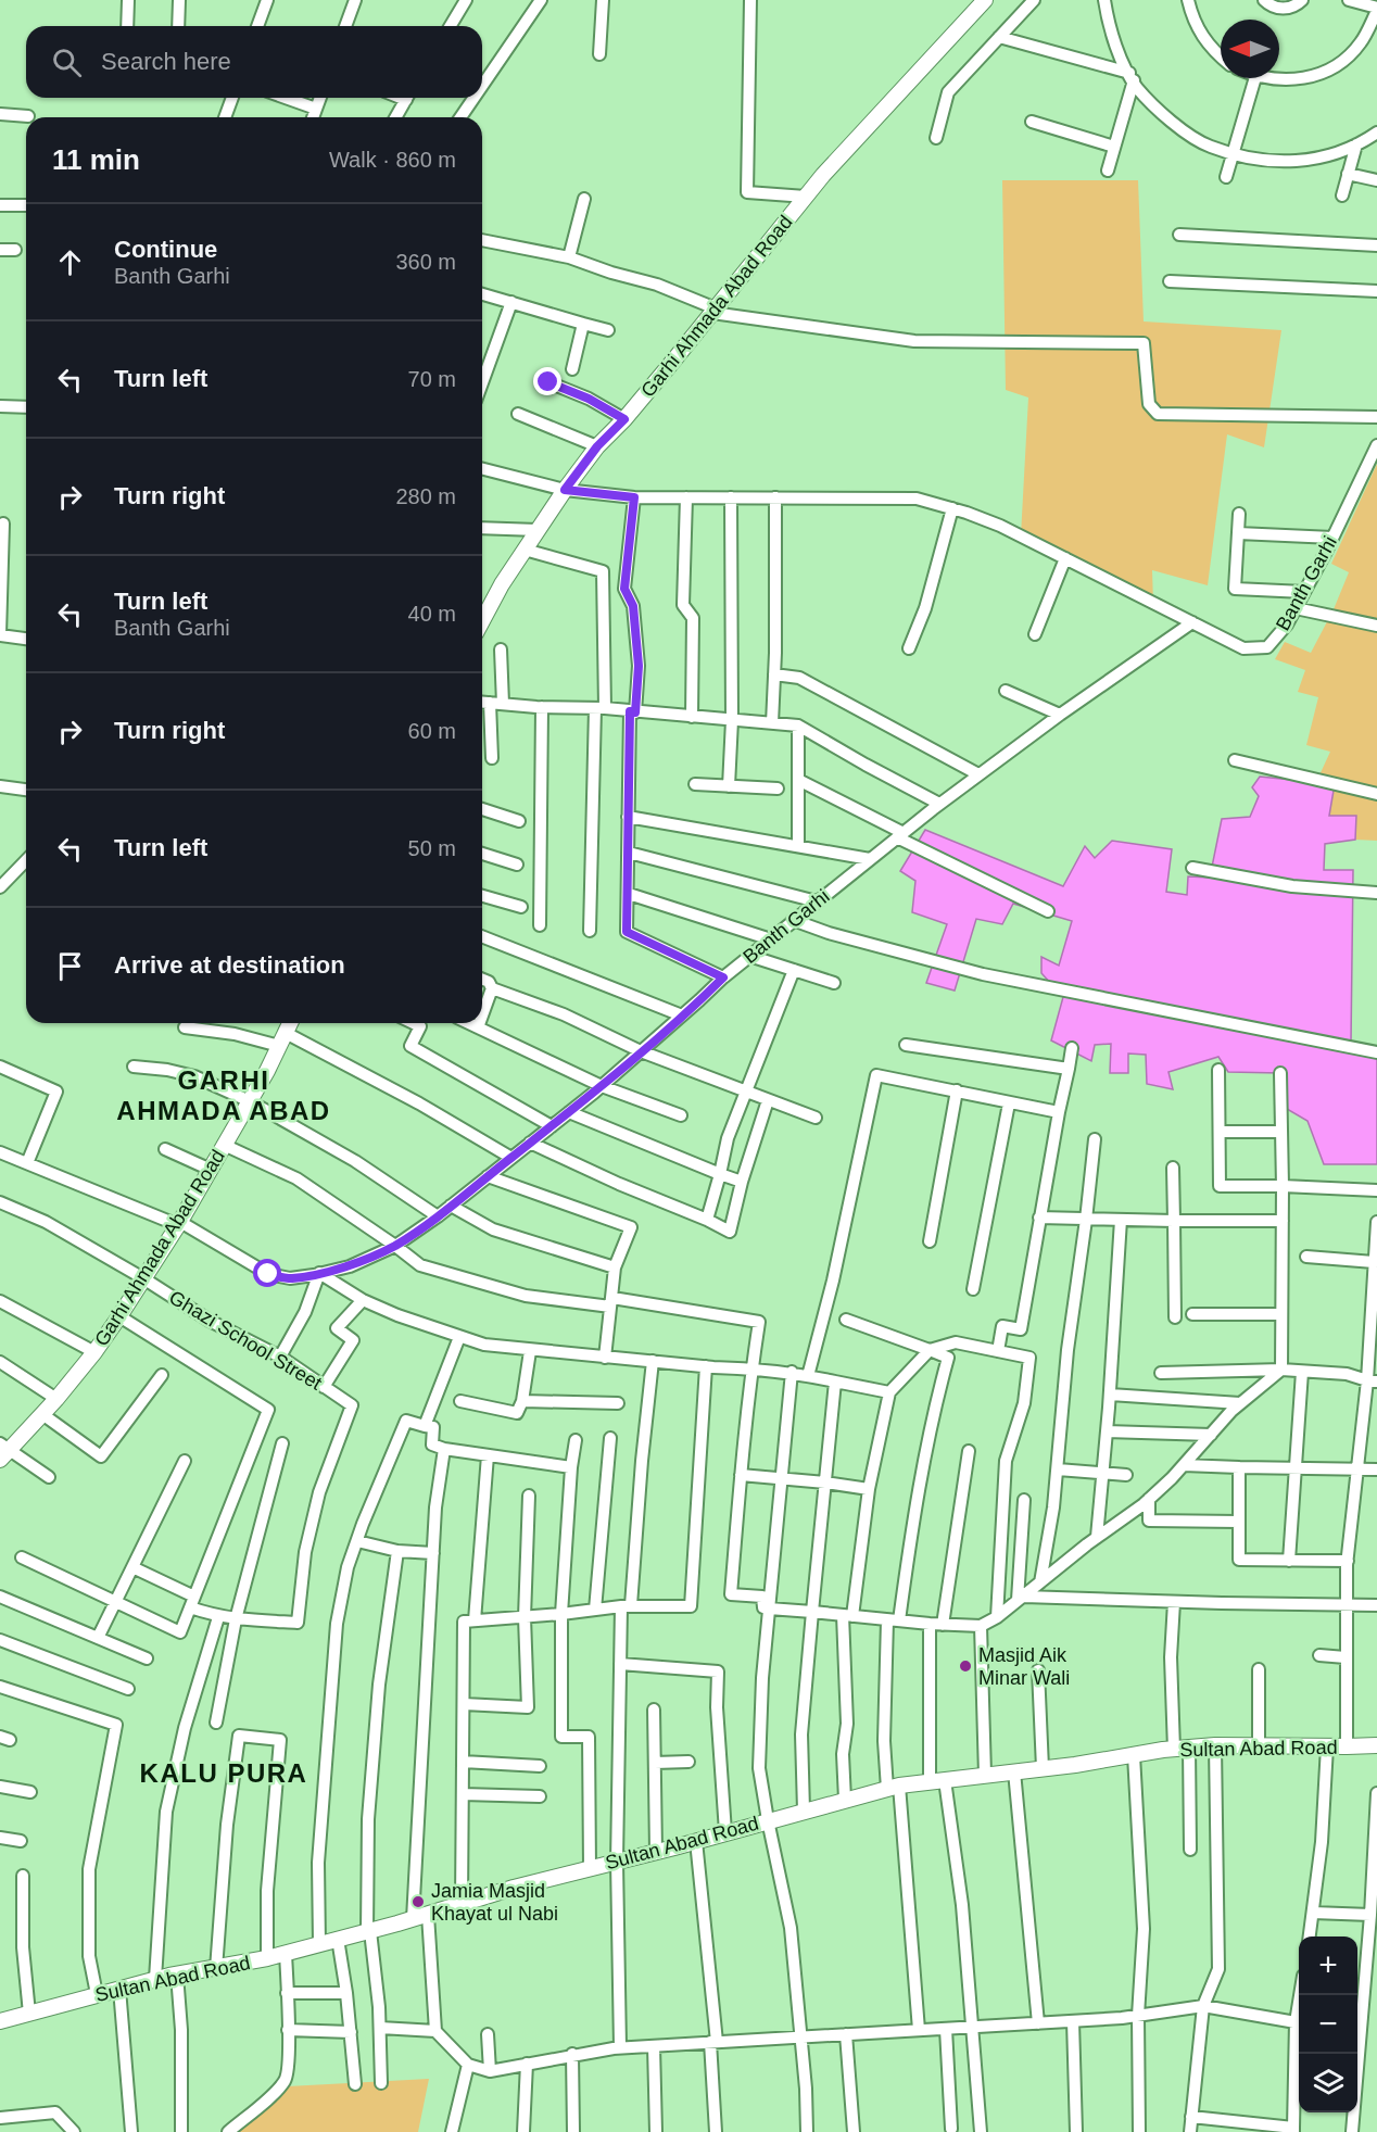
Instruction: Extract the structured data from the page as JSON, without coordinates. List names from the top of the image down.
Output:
{
  "streets": {
    "street": [
      "Garhi Ahmada Abad Road",
      "Banth Garhi",
      "Ghazi School Street",
      "Sultan Abad Road"
    ]
  },
  "crossings": [
    ["Garhi Ahmada Abad Road", "Banth Garhi"],
    ["Garhi Ahmada Abad Road", "Ghazi School Street"]
  ],
  "districts": ["GARHI AHMADA ABAD", "KALU PURA"],
  "places": ["Masjid Aik Minar Wali", "Jamia Masjid Khayat ul Nabi"],
  "north": "left",
  "page": {
    "search": "Search here",
    "heading": ["11 min", "Walk · 860 m"],
    "list": [
      ["Continue", "Banth Garhi", "360 m"],
      ["Turn left", "70 m"],
      ["Turn right", "280 m"],
      ["Turn left", "Banth Garhi", "40 m"],
      ["Turn right", "60 m"],
      ["Turn left", "50 m"],
      "Arrive at destination"
    ],
    "map_buttons": ["+", "−"]
  }
}
